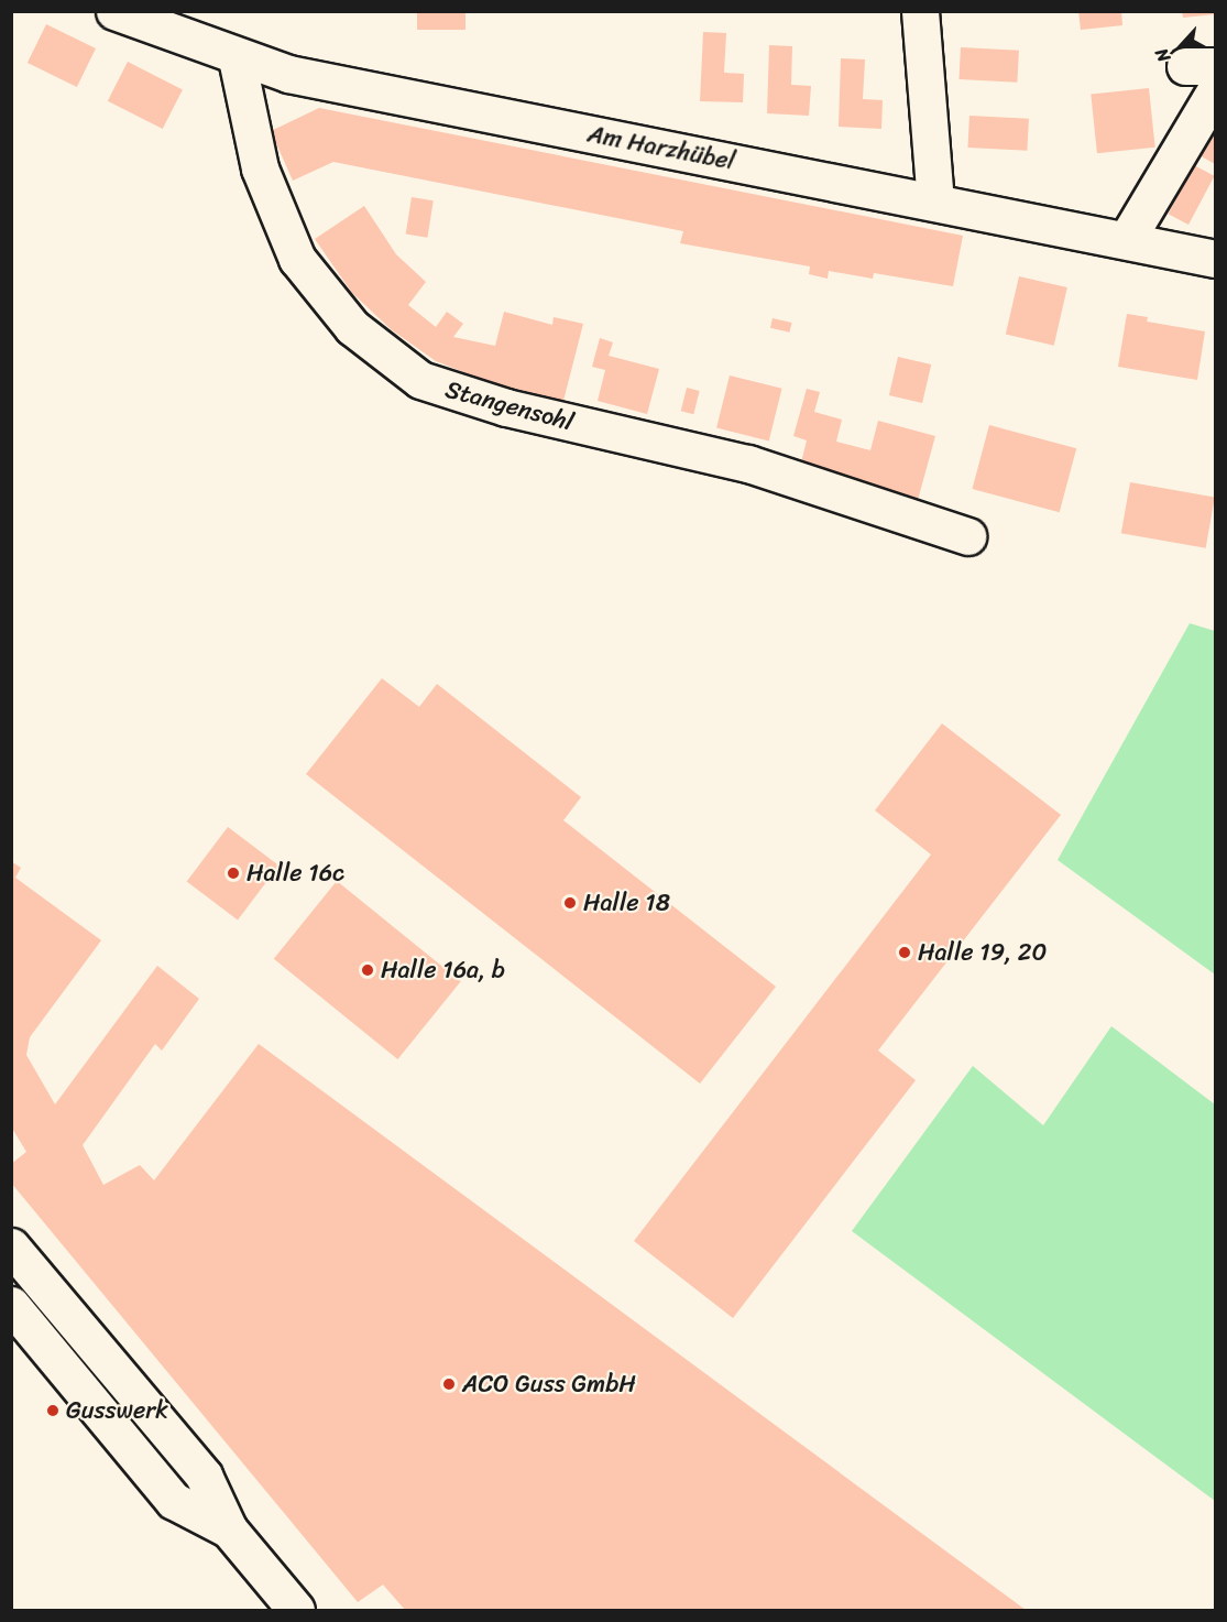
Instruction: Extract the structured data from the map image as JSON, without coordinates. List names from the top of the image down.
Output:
{
  "streets": {
    "street": ["Am Harzhübel", "Stangensohl"]
  },
  "crossings": [
    ["Am Harzhübel", "Stangensohl"]
  ],
  "places": [
    "Halle 16c",
    "Halle 18",
    "Halle 19, 20",
    "Halle 16a, b",
    "ACO Guss GmbH",
    "Gusswerk"
  ],
  "north": "bottom left"
}
